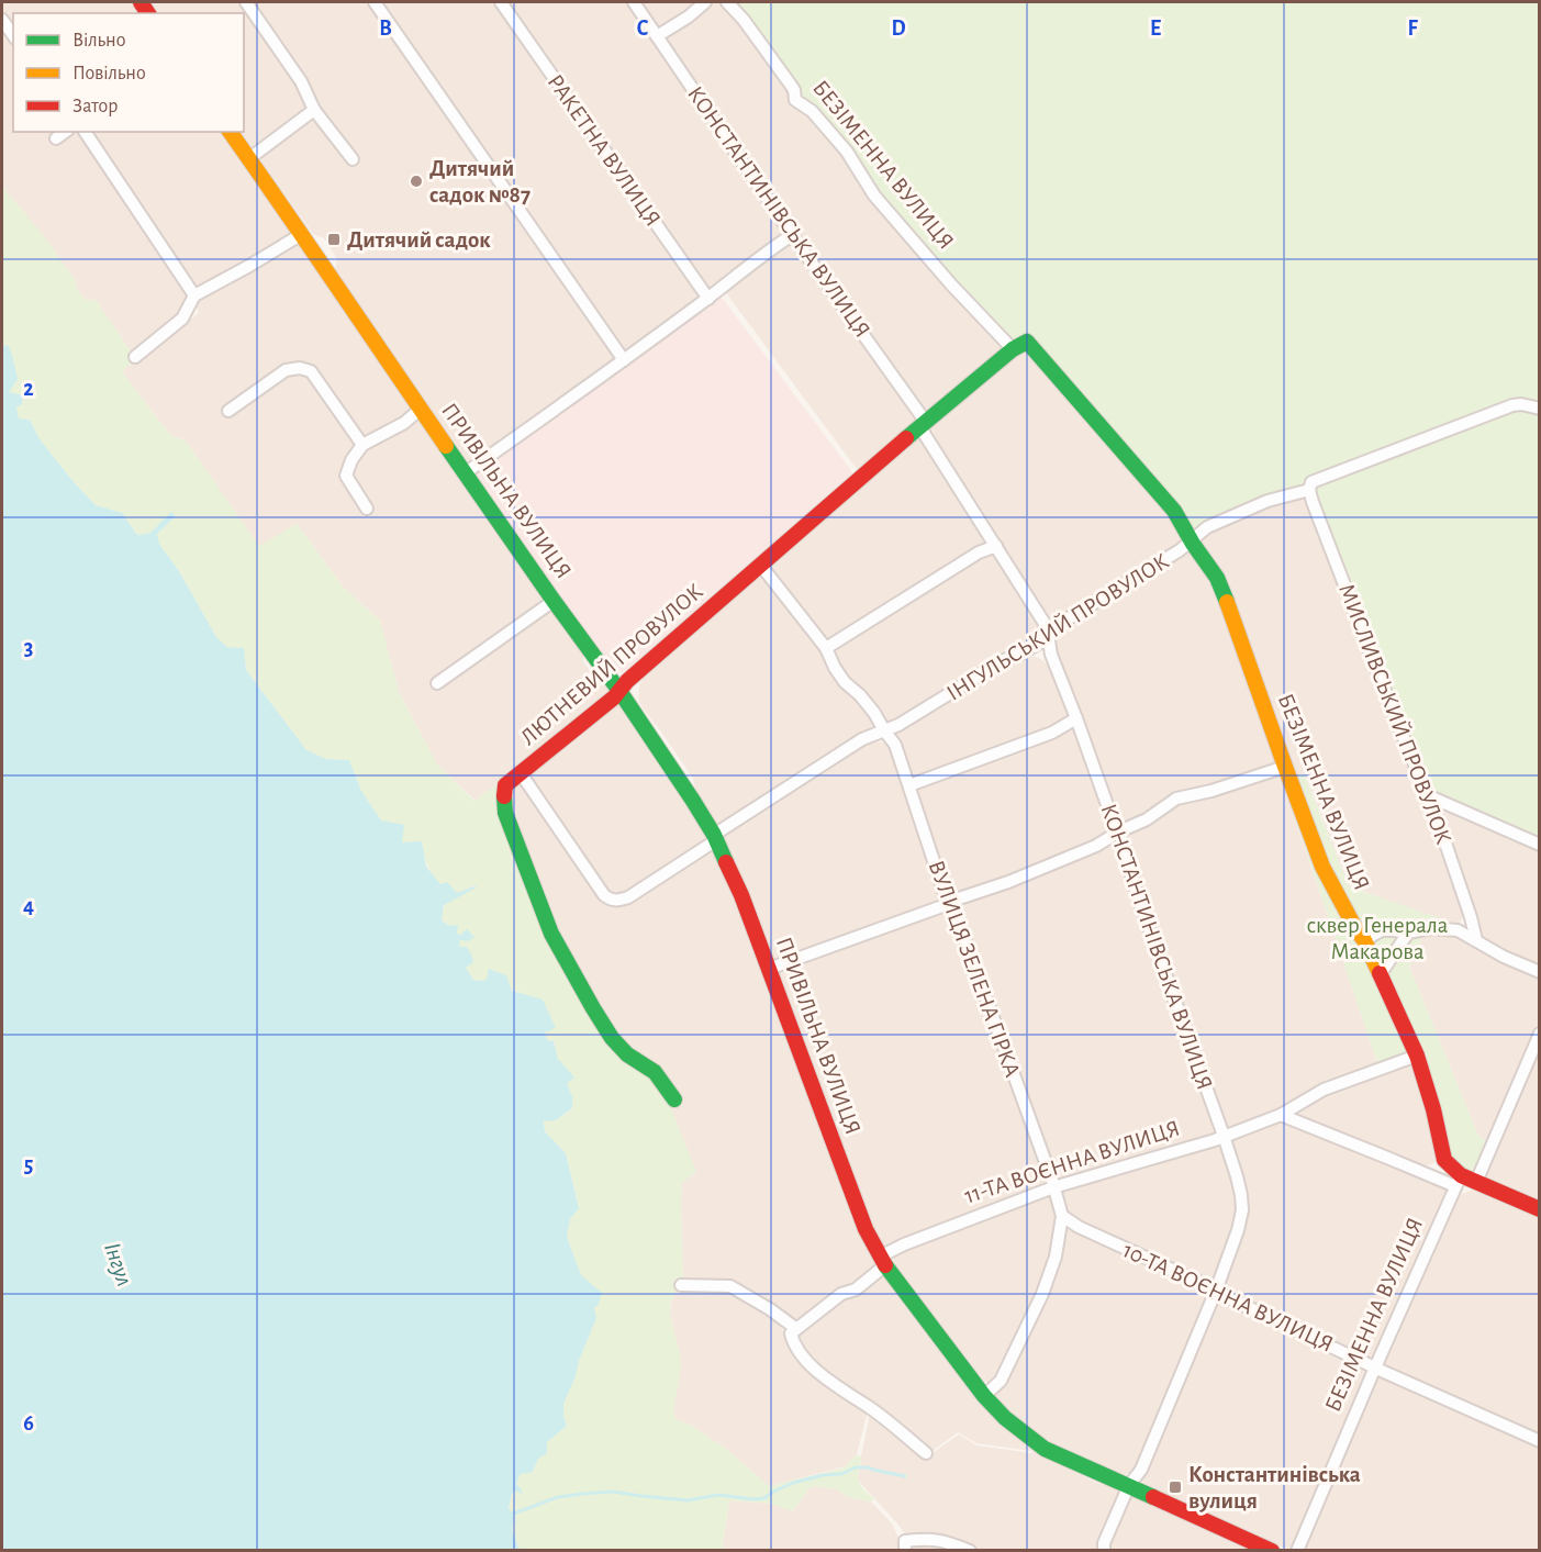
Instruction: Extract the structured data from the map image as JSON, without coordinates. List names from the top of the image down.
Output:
{
  "streets": {
    "street": [
      "РАКЕТНА ВУЛИЦЯ",
      "БЕЗІМЕННА ВУЛИЦЯ",
      "КОНСТАНТИНІВСЬКА ВУЛИЦЯ",
      "ПРИВІЛЬНА ВУЛИЦЯ",
      "ІНГУЛЬСЬКИЙ ПРОВУЛОК",
      "ЛЮТНЕВИЙ ПРОВУЛОК",
      "МИСЛИВСЬКИЙ ПРОВУЛОК",
      "ВУЛИЦЯ ЗЕЛЕНА ГІРКА",
      "11-ТА ВОЄННА ВУЛИЦЯ",
      "10-ТА ВОЄННА ВУЛИЦЯ"
    ]
  },
  "crossings": [
    ["БЕЗІМЕННА ВУЛИЦЯ", "ІНГУЛЬСЬКИЙ ПРОВУЛОК"],
    ["БЕЗІМЕННА ВУЛИЦЯ", "ЛЮТНЕВИЙ ПРОВУЛОК"],
    ["БЕЗІМЕННА ВУЛИЦЯ", "11-ТА ВОЄННА ВУЛИЦЯ"],
    ["БЕЗІМЕННА ВУЛИЦЯ", "10-ТА ВОЄННА ВУЛИЦЯ"],
    ["КОНСТАНТИНІВСЬКА ВУЛИЦЯ", "ПРИВІЛЬНА ВУЛИЦЯ"],
    ["КОНСТАНТИНІВСЬКА ВУЛИЦЯ", "ІНГУЛЬСЬКИЙ ПРОВУЛОК"],
    ["КОНСТАНТИНІВСЬКА ВУЛИЦЯ", "ЛЮТНЕВИЙ ПРОВУЛОК"],
    ["КОНСТАНТИНІВСЬКА ВУЛИЦЯ", "11-ТА ВОЄННА ВУЛИЦЯ"],
    ["КОНСТАНТИНІВСЬКА ВУЛИЦЯ", "10-ТА ВОЄННА ВУЛИЦЯ"],
    ["ПРИВІЛЬНА ВУЛИЦЯ", "ІНГУЛЬСЬКИЙ ПРОВУЛОК"],
    ["ПРИВІЛЬНА ВУЛИЦЯ", "ЛЮТНЕВИЙ ПРОВУЛОК"],
    ["ПРИВІЛЬНА ВУЛИЦЯ", "ВУЛИЦЯ ЗЕЛЕНА ГІРКА"],
    ["ПРИВІЛЬНА ВУЛИЦЯ", "11-ТА ВОЄННА ВУЛИЦЯ"],
    ["ІНГУЛЬСЬКИЙ ПРОВУЛОК", "ЛЮТНЕВИЙ ПРОВУЛОК"],
    ["ІНГУЛЬСЬКИЙ ПРОВУЛОК", "МИСЛИВСЬКИЙ ПРОВУЛОК"],
    ["ІНГУЛЬСЬКИЙ ПРОВУЛОК", "ВУЛИЦЯ ЗЕЛЕНА ГІРКА"],
    ["ЛЮТНЕВИЙ ПРОВУЛОК", "ВУЛИЦЯ ЗЕЛЕНА ГІРКА"],
    ["ВУЛИЦЯ ЗЕЛЕНА ГІРКА", "11-ТА ВОЄННА ВУЛИЦЯ"],
    ["ВУЛИЦЯ ЗЕЛЕНА ГІРКА", "10-ТА ВОЄННА ВУЛИЦЯ"]
  ],
  "water": ["Інгул"],
  "parks": ["сквер Генерала Макарова"],
  "places": {
    "other": ["Дитячий садок №87"],
    "transit": ["Дитячий садок", "Константинівська вулиця"]
  },
  "legend": ["Вільно", "Повільно", "Затор"],
  "grid": {
    "columns": [
      "B",
      "C",
      "D",
      "E",
      "F"
    ],
    "rows": [
      "2",
      "3",
      "4",
      "5",
      "6"
    ]
  }
}
